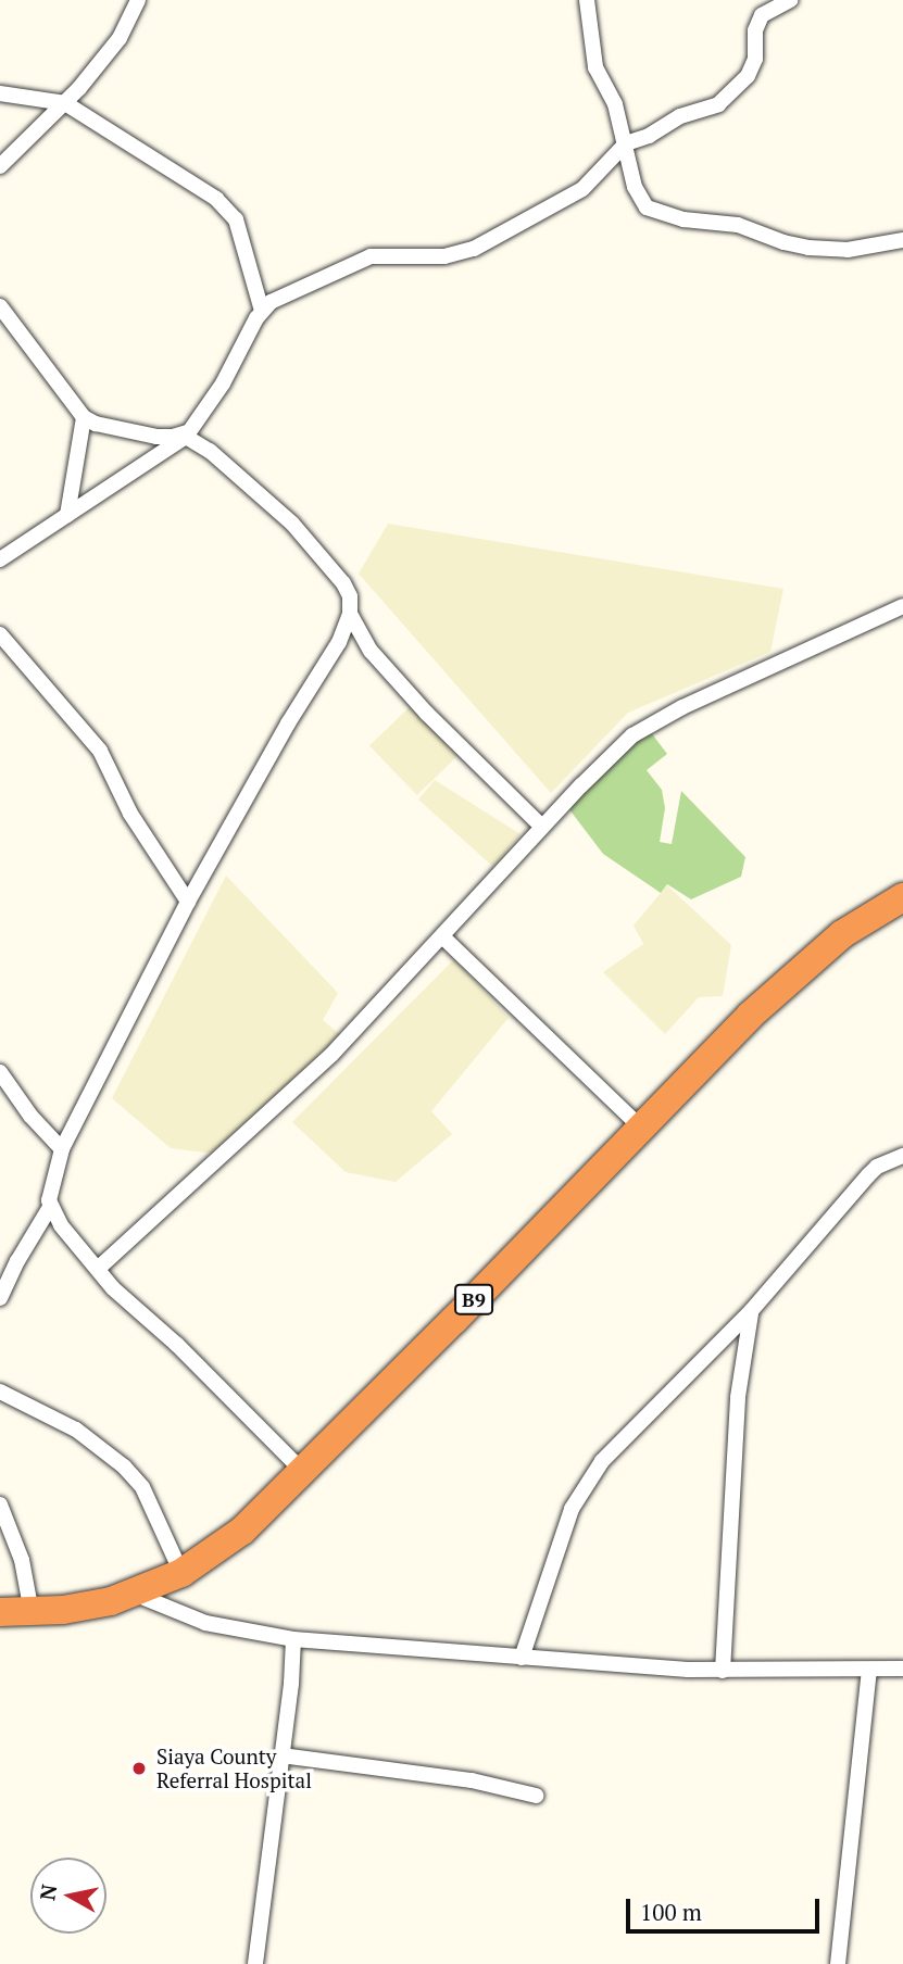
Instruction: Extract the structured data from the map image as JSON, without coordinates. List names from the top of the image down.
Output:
{
  "streets": {
    "highway": ["B9"]
  },
  "places": ["Siaya County Referral Hospital"],
  "scale_bar": "100 m",
  "north": "left"
}
